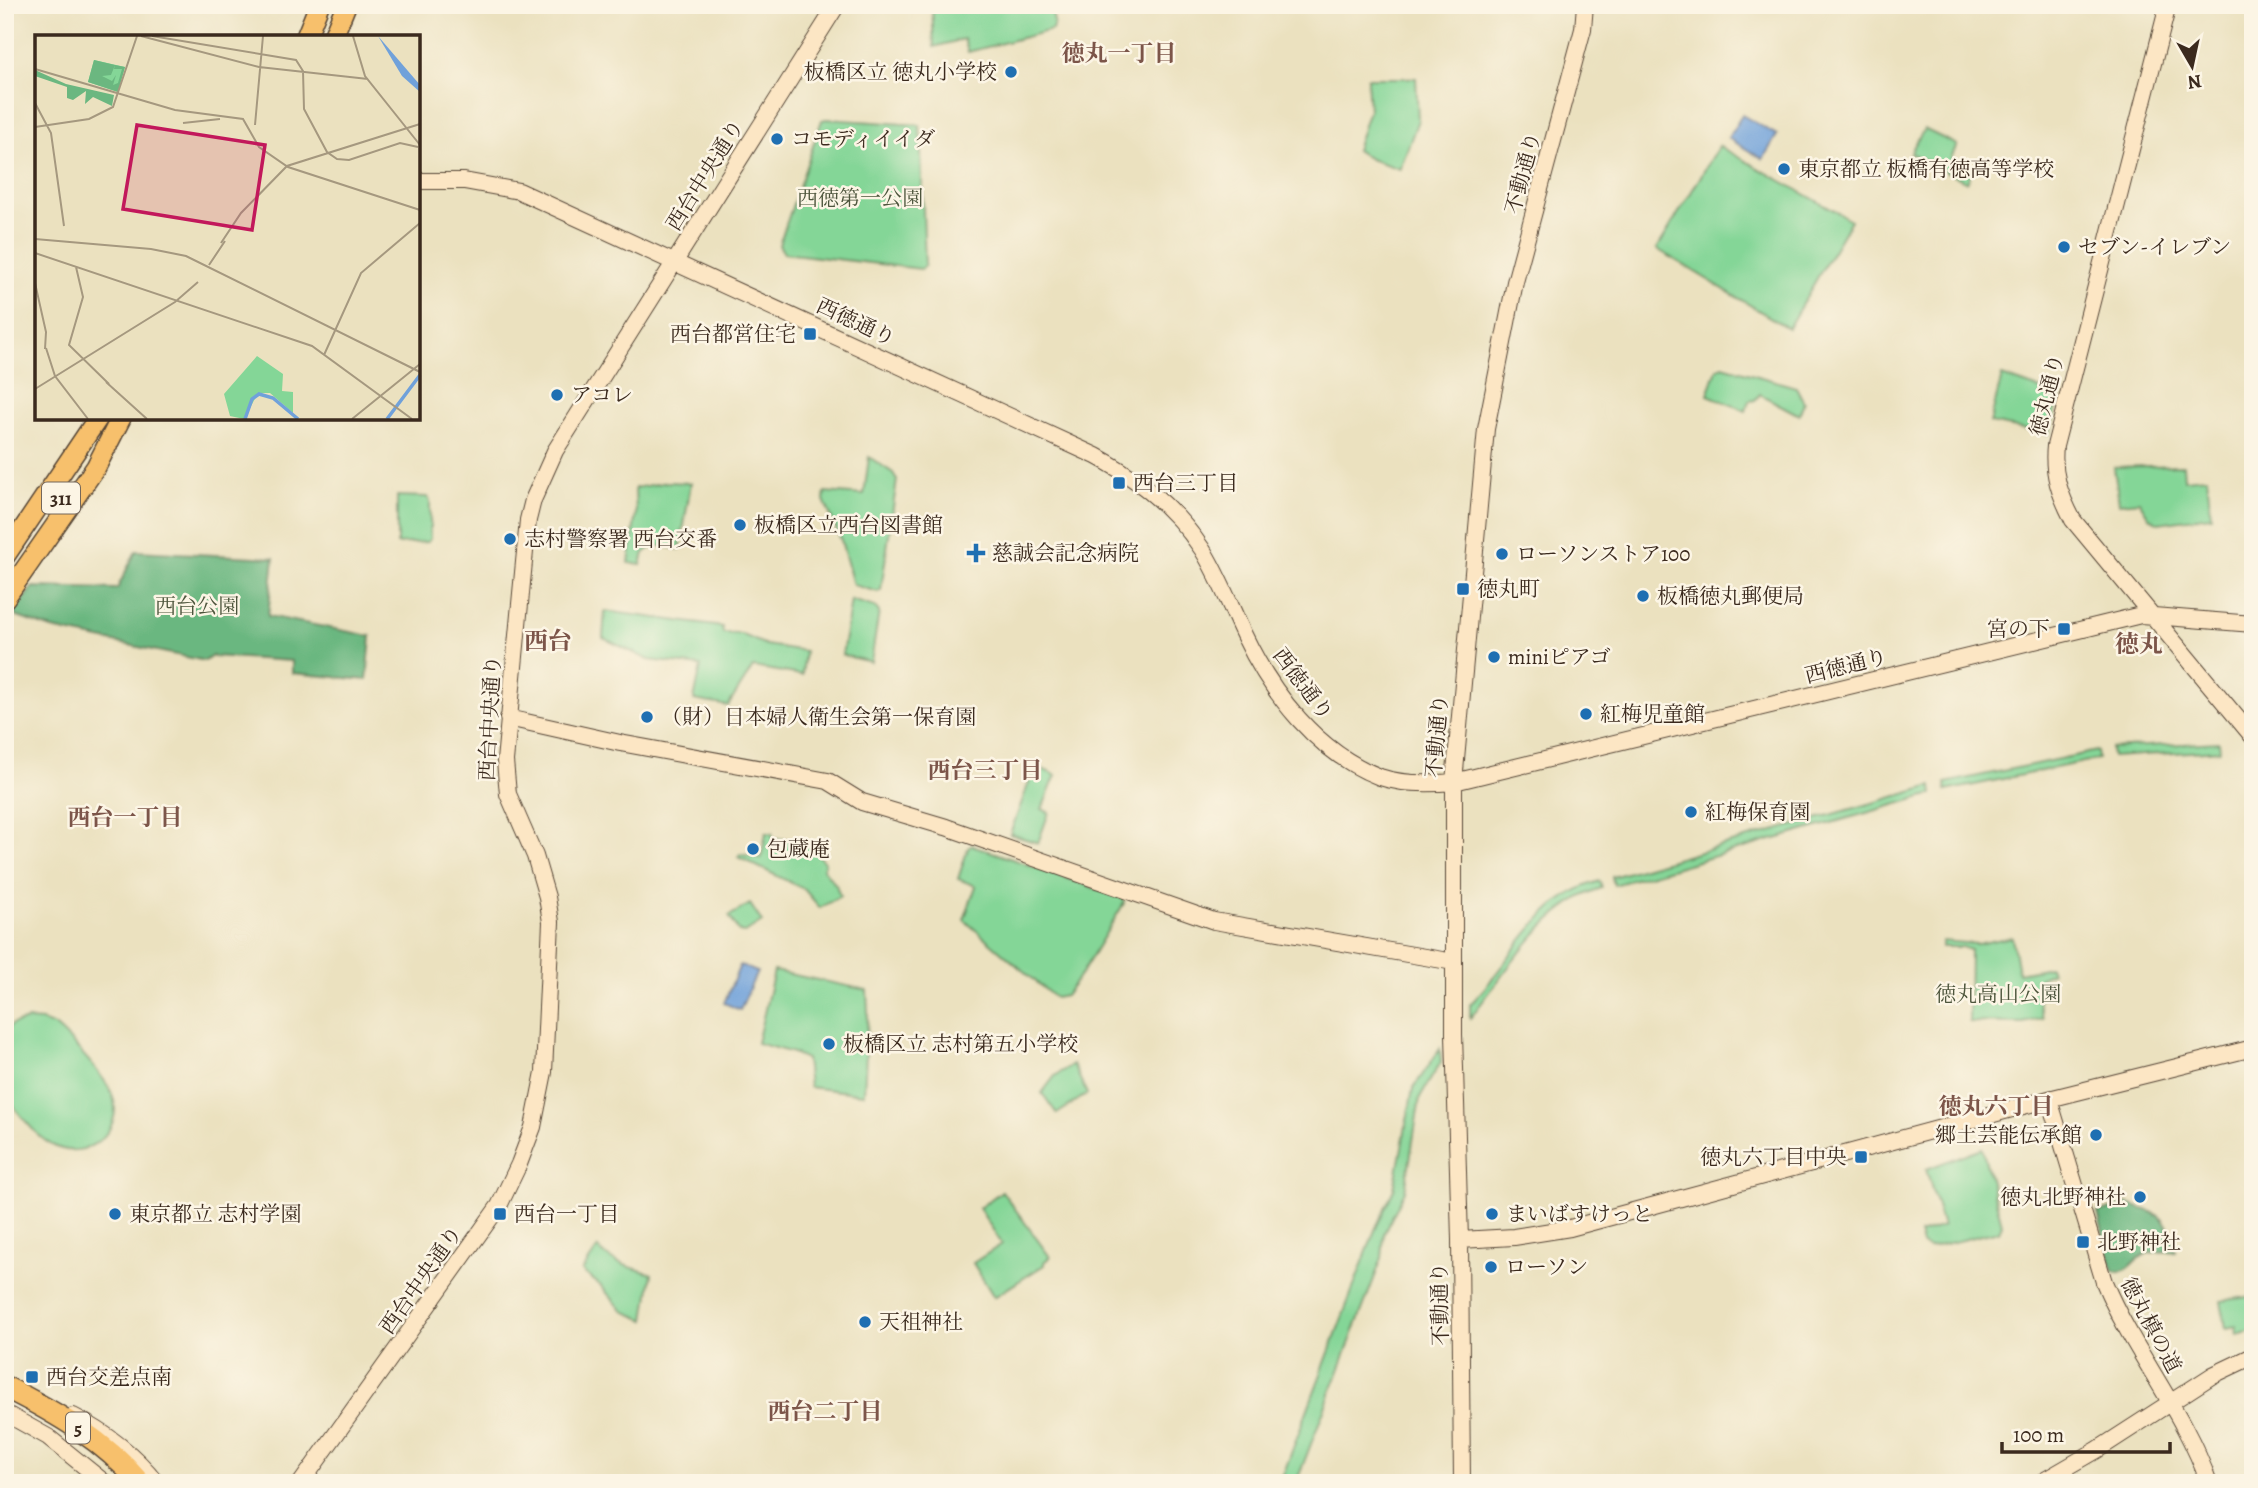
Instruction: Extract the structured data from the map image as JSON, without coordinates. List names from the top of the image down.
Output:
{
  "streets": {
    "highway": ["5"],
    "main road": ["311"],
    "street": [
      "不動通り",
      "西台中央通り",
      "西徳通り",
      "徳丸通り",
      "徳丸槙の道"
    ]
  },
  "crossings": [
    ["不動通り", "西徳通り"],
    ["西台中央通り", "西徳通り"],
    ["西徳通り", "徳丸通り"]
  ],
  "districts": [
    "徳丸一丁目",
    "西台",
    "徳丸",
    "西台三丁目",
    "西台一丁目",
    "徳丸六丁目",
    "西台二丁目"
  ],
  "parks": ["西徳第一公園", "西台公園", "徳丸高山公園"],
  "places": {
    "other": [
      "板橋区立 徳丸小学校",
      "コモディイイダ",
      "東京都立 板橋有徳高等学校",
      "セブン-イレブン",
      "アコレ",
      "板橋区立西台図書館",
      "志村警察署 西台交番",
      "ローソンストア100",
      "板橋徳丸郵便局",
      "miniピアゴ",
      "紅梅児童館",
      "（財）日本婦人衛生会第一保育園",
      "紅梅保育園",
      "包蔵庵",
      "板橋区立 志村第五小学校",
      "郷土芸能伝承館",
      "徳丸北野神社",
      "東京都立 志村学園",
      "まいばすけっと",
      "ローソン",
      "天祖神社"
    ],
    "transit": [
      "西台都営住宅",
      "西台三丁目",
      "徳丸町",
      "宮の下",
      "徳丸六丁目中央",
      "西台一丁目",
      "北野神社",
      "西台交差点南"
    ],
    "health": ["慈誠会記念病院"]
  },
  "scale_bar": "100 m",
  "north": "bottom"
}
